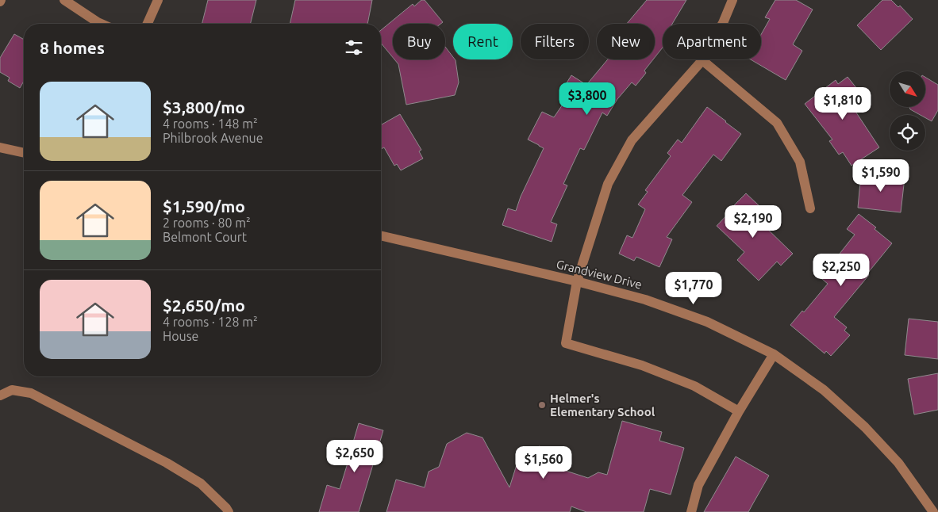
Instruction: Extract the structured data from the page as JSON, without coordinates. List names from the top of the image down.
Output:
{
  "streets": {
    "street": ["Grandview Drive"]
  },
  "places": ["Helmer's Elementary School"],
  "north": "bottom right",
  "page": {
    "chip": [
      "Buy",
      "Rent",
      "Filters",
      "New",
      "Apartment"
    ],
    "heading": "8 homes",
    "list": [
      {
        "name": "$3,800/mo",
        "note": "4 rooms · 148 m² · Philbrook Avenue"
      },
      {
        "name": "$1,590/mo",
        "note": "2 rooms · 80 m² · Belmont Court"
      },
      {
        "name": "$2,650/mo",
        "note": "4 rooms · 128 m² · House"
      }
    ],
    "price": [
      "$3,800",
      "$1,810",
      "$1,590",
      "$2,190",
      "$2,250",
      "$1,770",
      "$2,650",
      "$1,560"
    ]
  }
}
